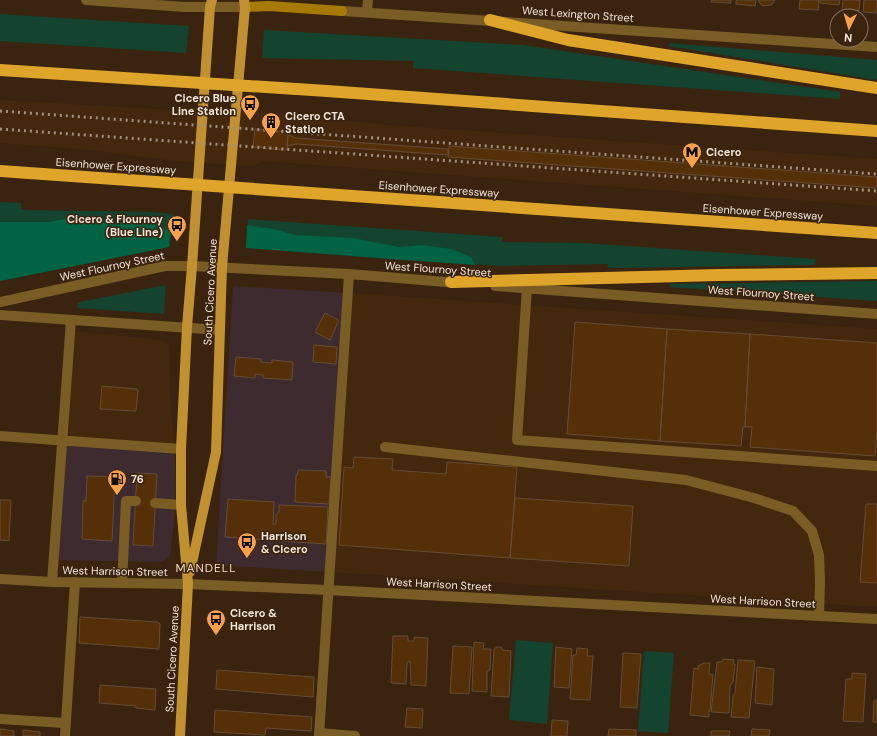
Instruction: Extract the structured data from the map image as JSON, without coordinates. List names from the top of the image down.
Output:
{
  "streets": {
    "highway": ["Eisenhower Expressway"],
    "main road": ["West Lexington Street", "South Cicero Avenue"],
    "street": ["West Flournoy Street", "West Harrison Street"]
  },
  "crossings": [
    ["West Lexington Street", "South Cicero Avenue"],
    ["West Flournoy Street", "South Cicero Avenue"],
    ["South Cicero Avenue", "West Harrison Street"]
  ],
  "districts": ["MANDELL"],
  "places": {
    "bus stop": [
      "Cicero Blue Line Station",
      "Cicero & Flournoy (Blue Line)",
      "Harrison & Cicero",
      "Cicero & Harrison"
    ],
    "building": ["Cicero CTA Station"],
    "metro station": ["Cicero"],
    "fuel station": ["76"]
  },
  "north": "bottom"
}
